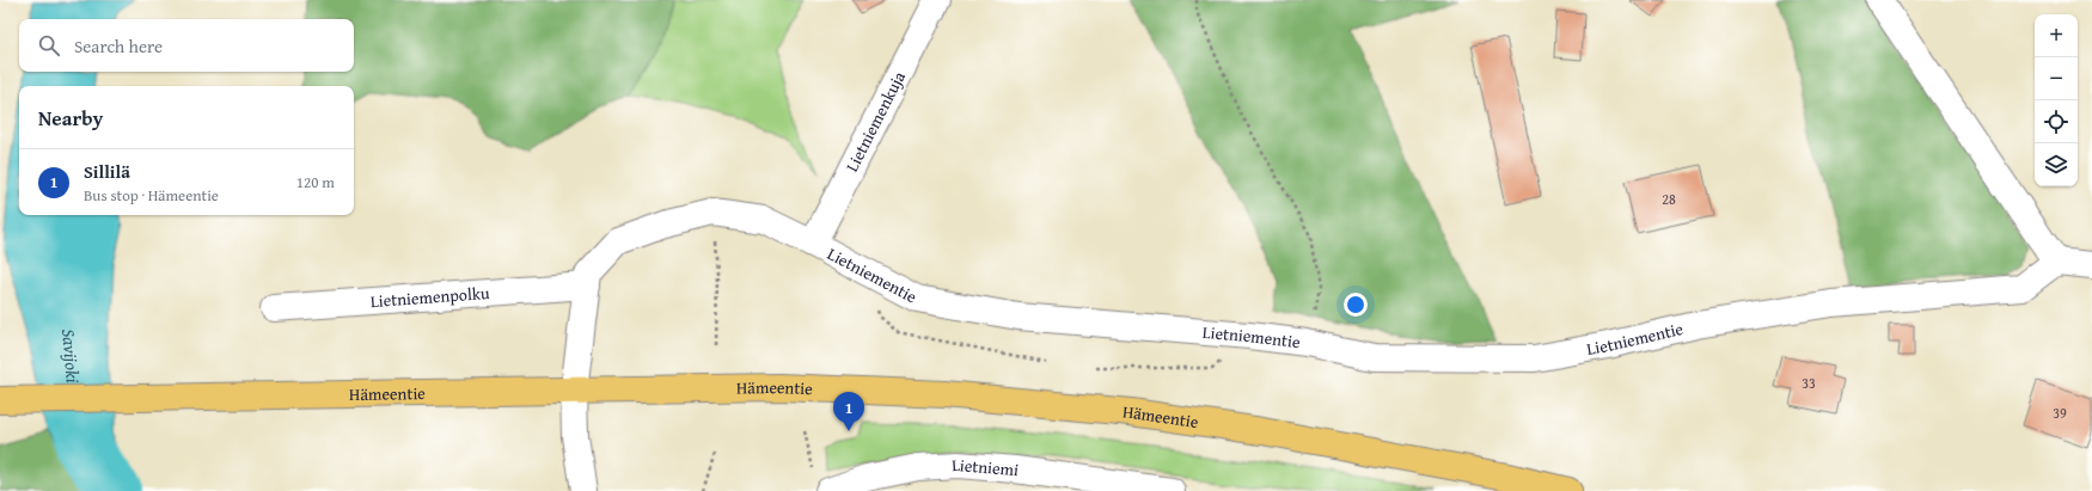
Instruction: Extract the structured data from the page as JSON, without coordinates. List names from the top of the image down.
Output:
{
  "streets": {
    "highway": ["Hämeentie"],
    "street": [
      "Lietniemenkuja",
      "Lietniementie",
      "Lietniemenpolku",
      "Lietniemi"
    ]
  },
  "crossings": [
    ["Lietniemenkuja", "Lietniementie"],
    ["Lietniementie", "Lietniemenpolku"],
    ["Lietniementie", "Hämeentie"]
  ],
  "water": ["Savijoki"],
  "house_numbers": ["28", "33", "39"],
  "page": {
    "map_buttons": ["+", "−"],
    "search": "Search here",
    "heading": "Nearby",
    "list": [
      {
        "mark": "1",
        "name": "Sillilä",
        "note": "Bus stop · Hämeentie",
        "value": "120 m"
      }
    ],
    "pins": "1"
  }
}
